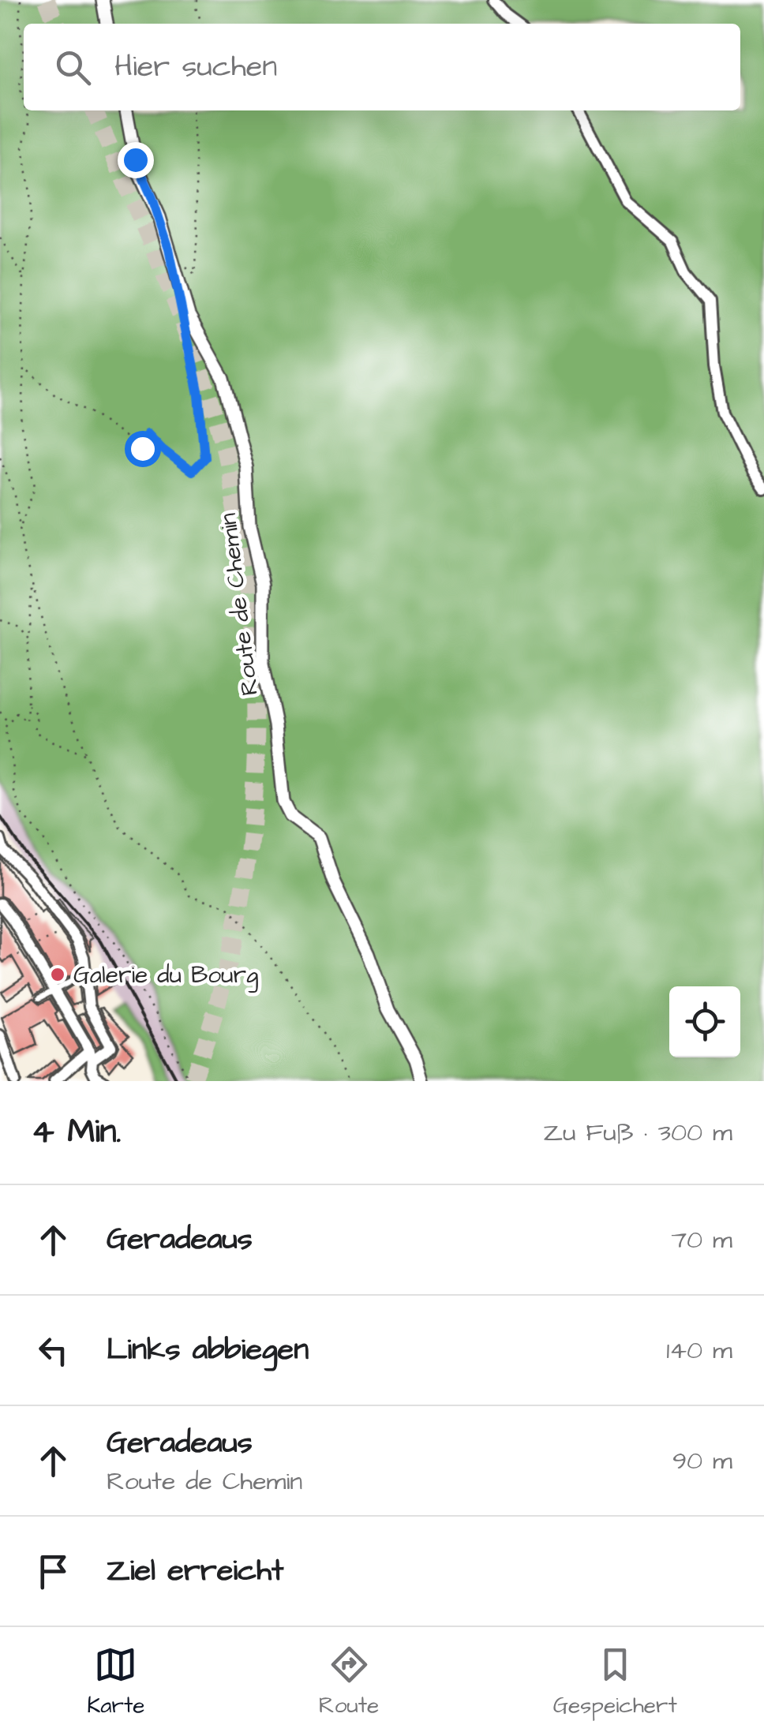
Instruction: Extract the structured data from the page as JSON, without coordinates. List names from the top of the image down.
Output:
{
  "streets": {
    "street": ["Route de Chemin"]
  },
  "places": ["Galerie du Bourg"],
  "page": {
    "search": "Hier suchen",
    "heading": ["4 Min.", "Zu Fuß · 300 m"],
    "list": [
      ["Geradeaus", "70 m"],
      ["Links abbiegen", "140 m"],
      ["Geradeaus", "Route de Chemin", "90 m"],
      "Ziel erreicht"
    ],
    "nav": ["Karte", "Route", "Gespeichert"]
  }
}
